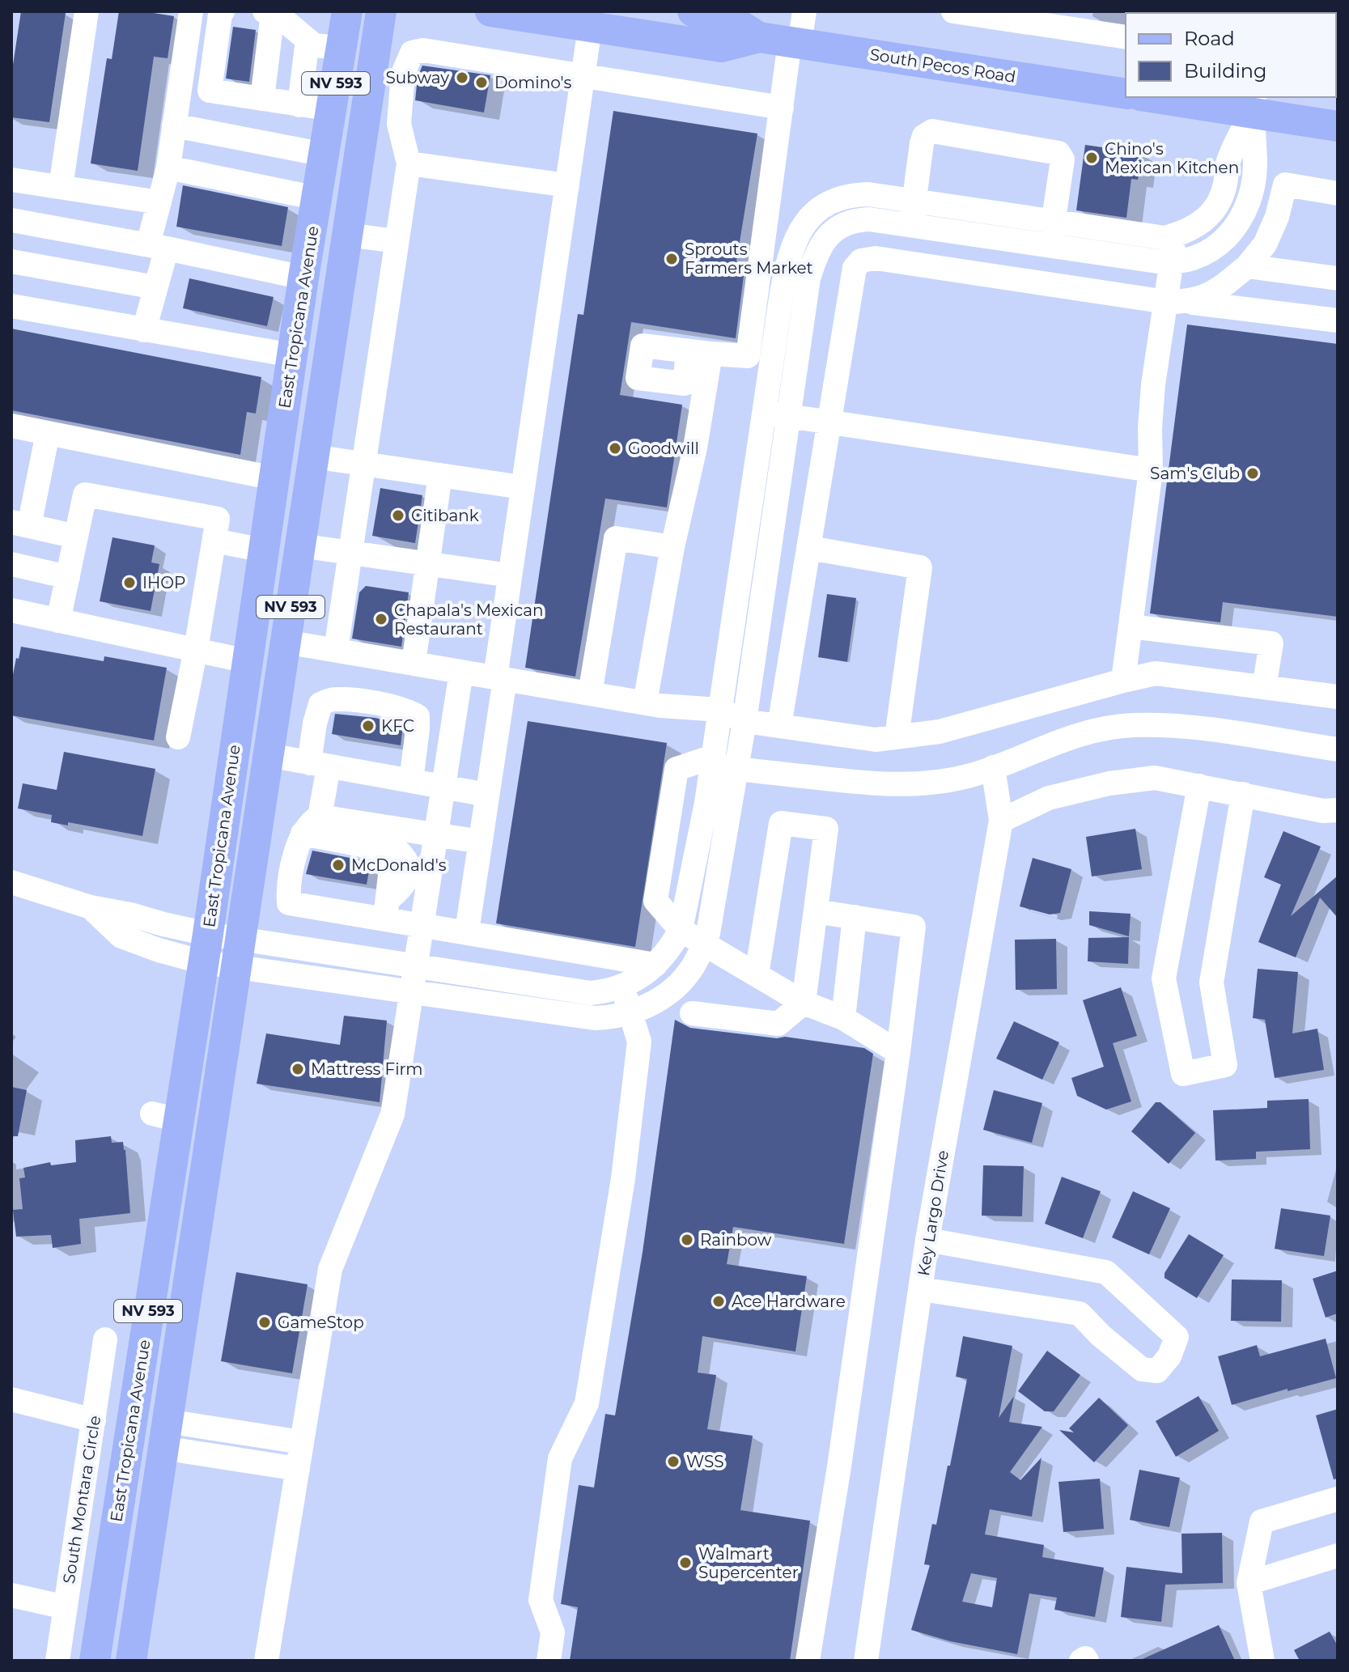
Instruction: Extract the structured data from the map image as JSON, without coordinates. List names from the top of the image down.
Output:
{
  "streets": {
    "main road": ["South Pecos Road", "NV 593", "East Tropicana Avenue"],
    "street": ["Key Largo Drive", "South Montara Circle"]
  },
  "places": [
    "Subway",
    "Domino's",
    "Chino's Mexican Kitchen",
    "Sprouts Farmers Market",
    "Goodwill",
    "Sam's Club",
    "Citibank",
    "IHOP",
    "Chapala's Mexican Restaurant",
    "KFC",
    "McDonald's",
    "Mattress Firm",
    "Rainbow",
    "Ace Hardware",
    "GameStop",
    "WSS",
    "Walmart Supercenter"
  ],
  "legend": ["Road", "Building"]
}
